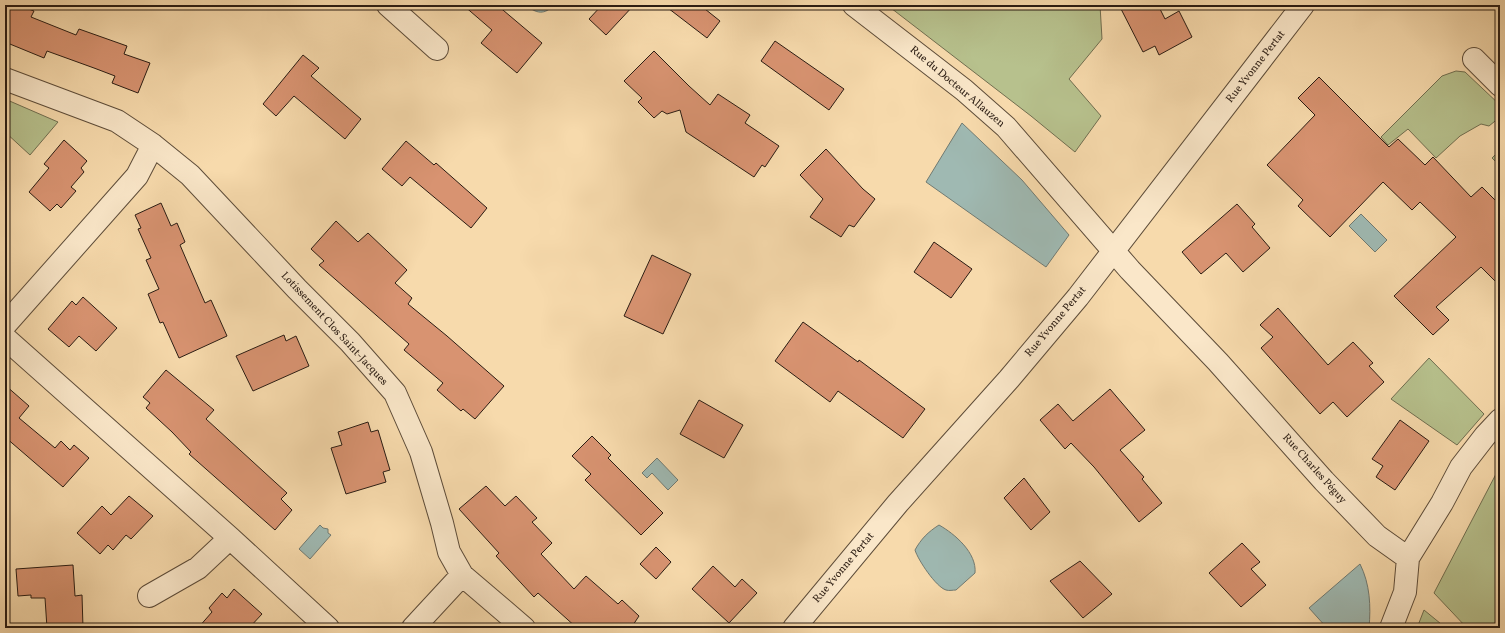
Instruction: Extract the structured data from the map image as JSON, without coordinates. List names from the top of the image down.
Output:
{
  "streets": {
    "street": [
      "Rue Yvonne Pertat",
      "Rue du Docteur Allauzen",
      "Lotissement Clos Saint-Jacques",
      "Rue Charles Péguy"
    ]
  },
  "crossings": [
    ["Rue Yvonne Pertat", "Rue du Docteur Allauzen"],
    ["Rue Yvonne Pertat", "Rue Charles Péguy"],
    ["Rue du Docteur Allauzen", "Rue Charles Péguy"]
  ]
}
